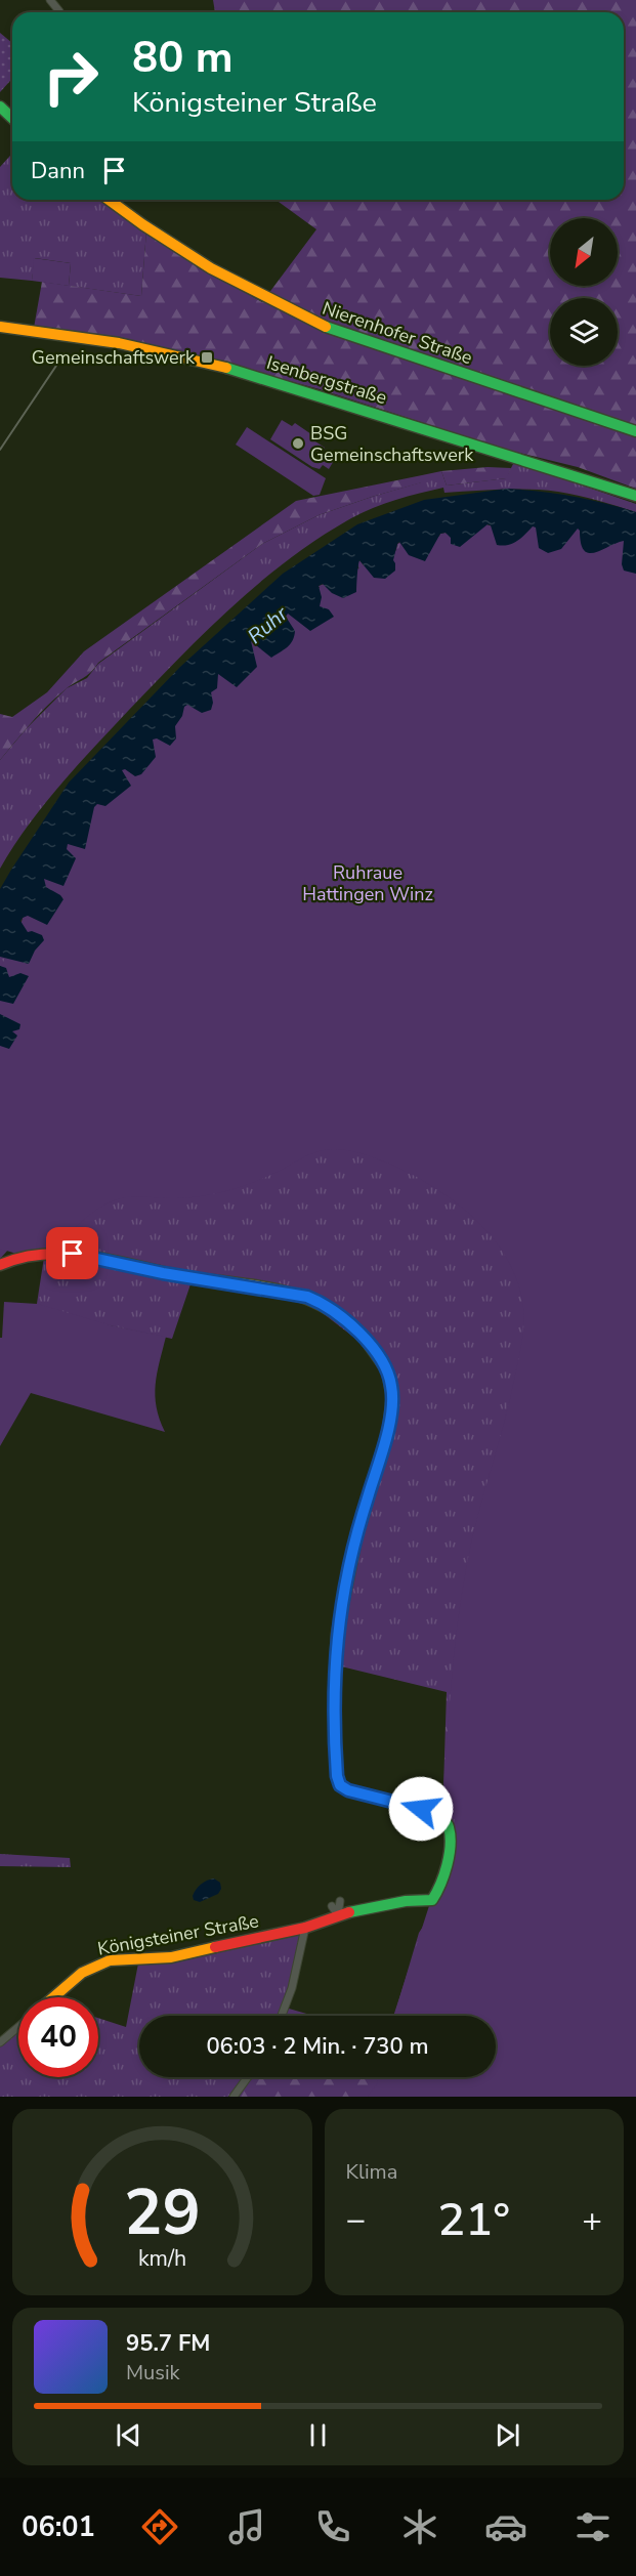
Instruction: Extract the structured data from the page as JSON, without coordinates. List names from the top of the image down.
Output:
{
  "streets": {
    "street": ["Nierenhofer Straße", "Isenbergstraße", "Königsteiner Straße"]
  },
  "water": ["Ruhr"],
  "parks": ["Ruhraue Hattingen Winz"],
  "places": {
    "transit": ["Gemeinschaftswerk"],
    "other": ["BSG Gemeinschaftswerk"]
  },
  "north": "bottom left",
  "page": {
    "turn": ["80 m", "Königsteiner Straße"],
    "then": "Dann",
    "limit": "40",
    "trip": "06:03 · 2 Min. · 730 m",
    "tile": "Klima",
    "heat": ["−", "21°", "+"],
    "song": ["95.7 FM", "Musik"],
    "tabs": "06:01",
    "gauge": ["29", "km/h"]
  }
}
